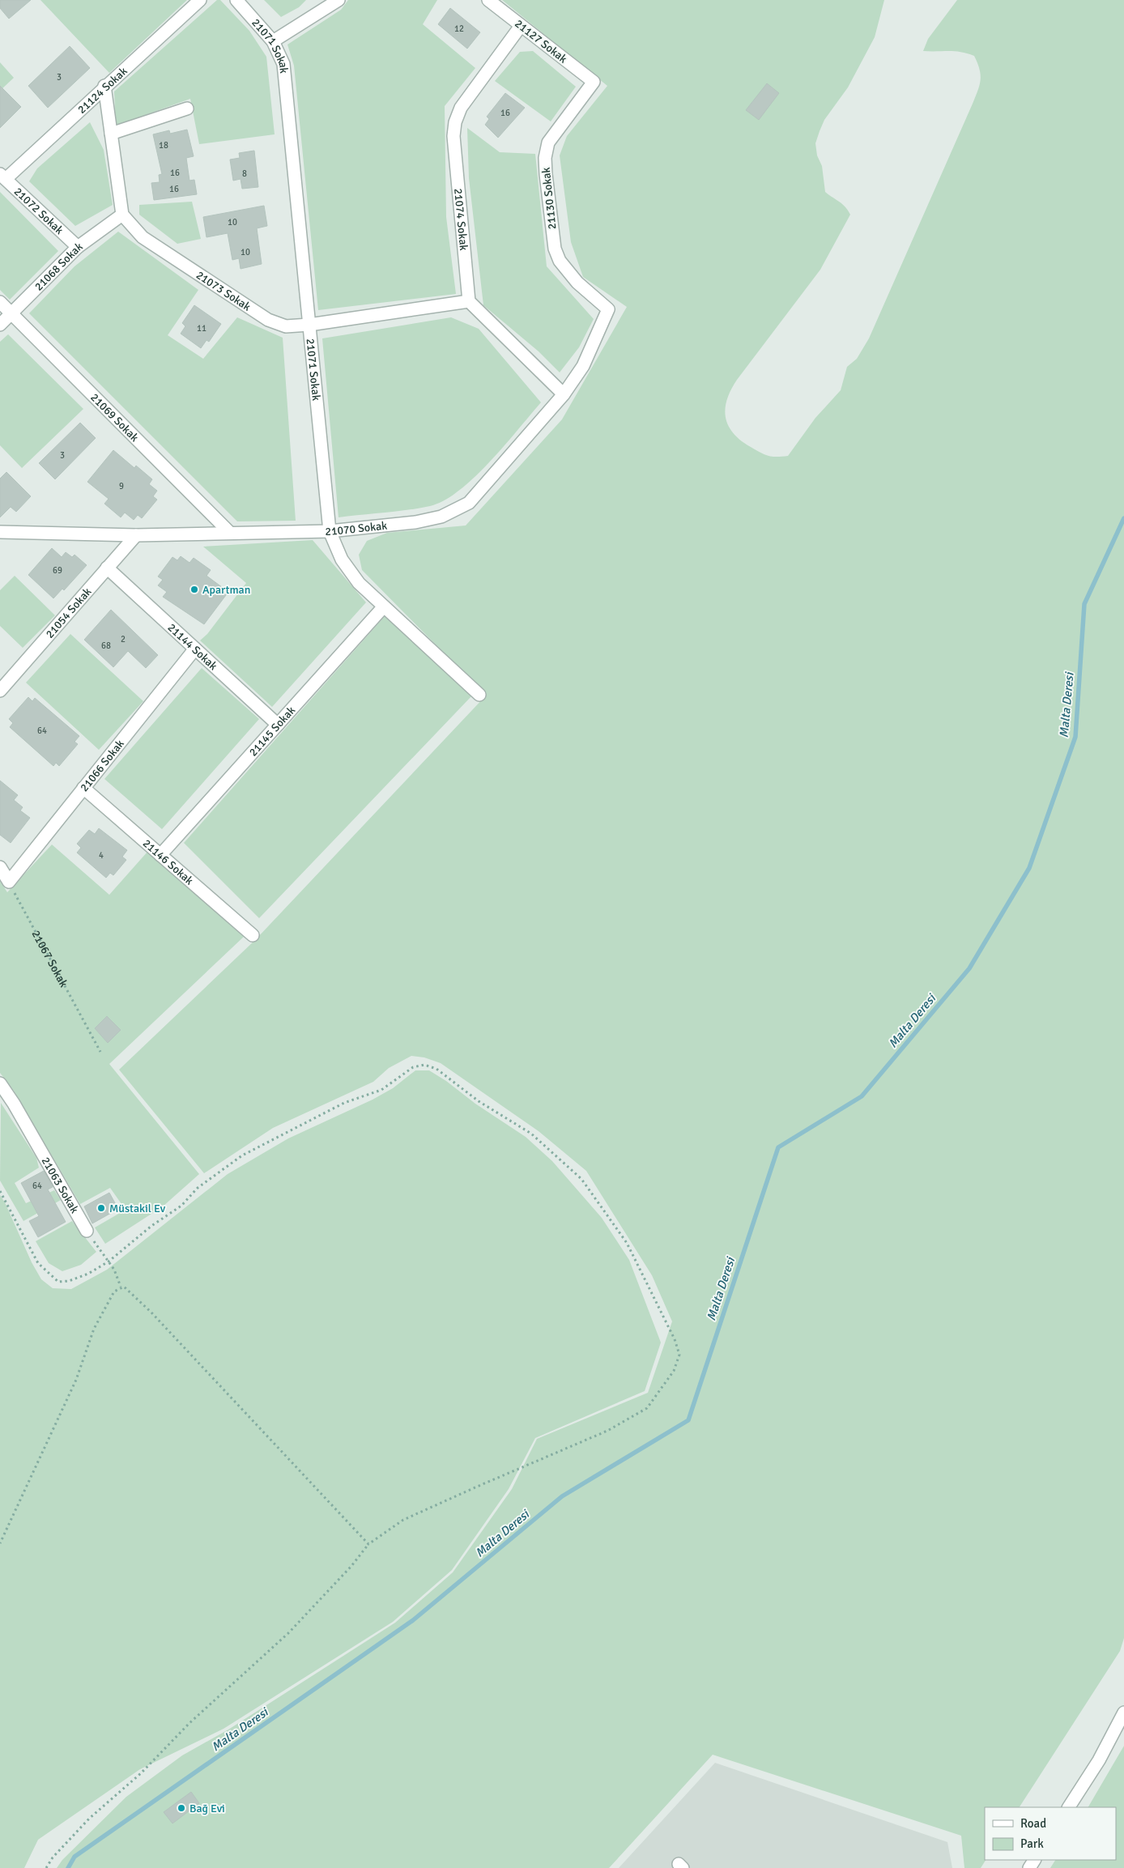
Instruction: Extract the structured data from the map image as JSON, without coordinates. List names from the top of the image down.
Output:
{
  "streets": {
    "street": [
      "21127 Sokak",
      "21071 Sokak",
      "21124 Sokak",
      "21130 Sokak",
      "21072 Sokak",
      "21074 Sokak",
      "21068 Sokak",
      "21073 Sokak",
      "21069 Sokak",
      "21070 Sokak",
      "21054 Sokak",
      "21144 Sokak",
      "21145 Sokak",
      "21066 Sokak",
      "21146 Sokak",
      "21063 Sokak"
    ],
    "path": ["21067 Sokak"]
  },
  "crossings": [
    ["21127 Sokak", "21130 Sokak"],
    ["21127 Sokak", "21074 Sokak"],
    ["21071 Sokak", "21073 Sokak"],
    ["21071 Sokak", "21070 Sokak"],
    ["21071 Sokak", "21145 Sokak"],
    ["21124 Sokak", "21072 Sokak"],
    ["21130 Sokak", "21070 Sokak"],
    ["21072 Sokak", "21068 Sokak"],
    ["21074 Sokak", "21073 Sokak"],
    ["21068 Sokak", "21073 Sokak"],
    ["21068 Sokak", "21069 Sokak"],
    ["21069 Sokak", "21070 Sokak"],
    ["21070 Sokak", "21054 Sokak"],
    ["21054 Sokak", "21144 Sokak"],
    ["21144 Sokak", "21145 Sokak"],
    ["21144 Sokak", "21066 Sokak"],
    ["21145 Sokak", "21146 Sokak"],
    ["21066 Sokak", "21146 Sokak"],
    ["21066 Sokak", "21067 Sokak"]
  ],
  "water": ["Malta Deresi"],
  "places": ["Apartman", "Müstakil Ev", "Bağ Evi"],
  "house_numbers": [
    "12",
    "3",
    "16",
    "18",
    "16",
    "8",
    "16",
    "10",
    "10",
    "11",
    "3",
    "9",
    "69",
    "2",
    "68",
    "64",
    "4",
    "64"
  ],
  "legend": ["Road", "Park"]
}
